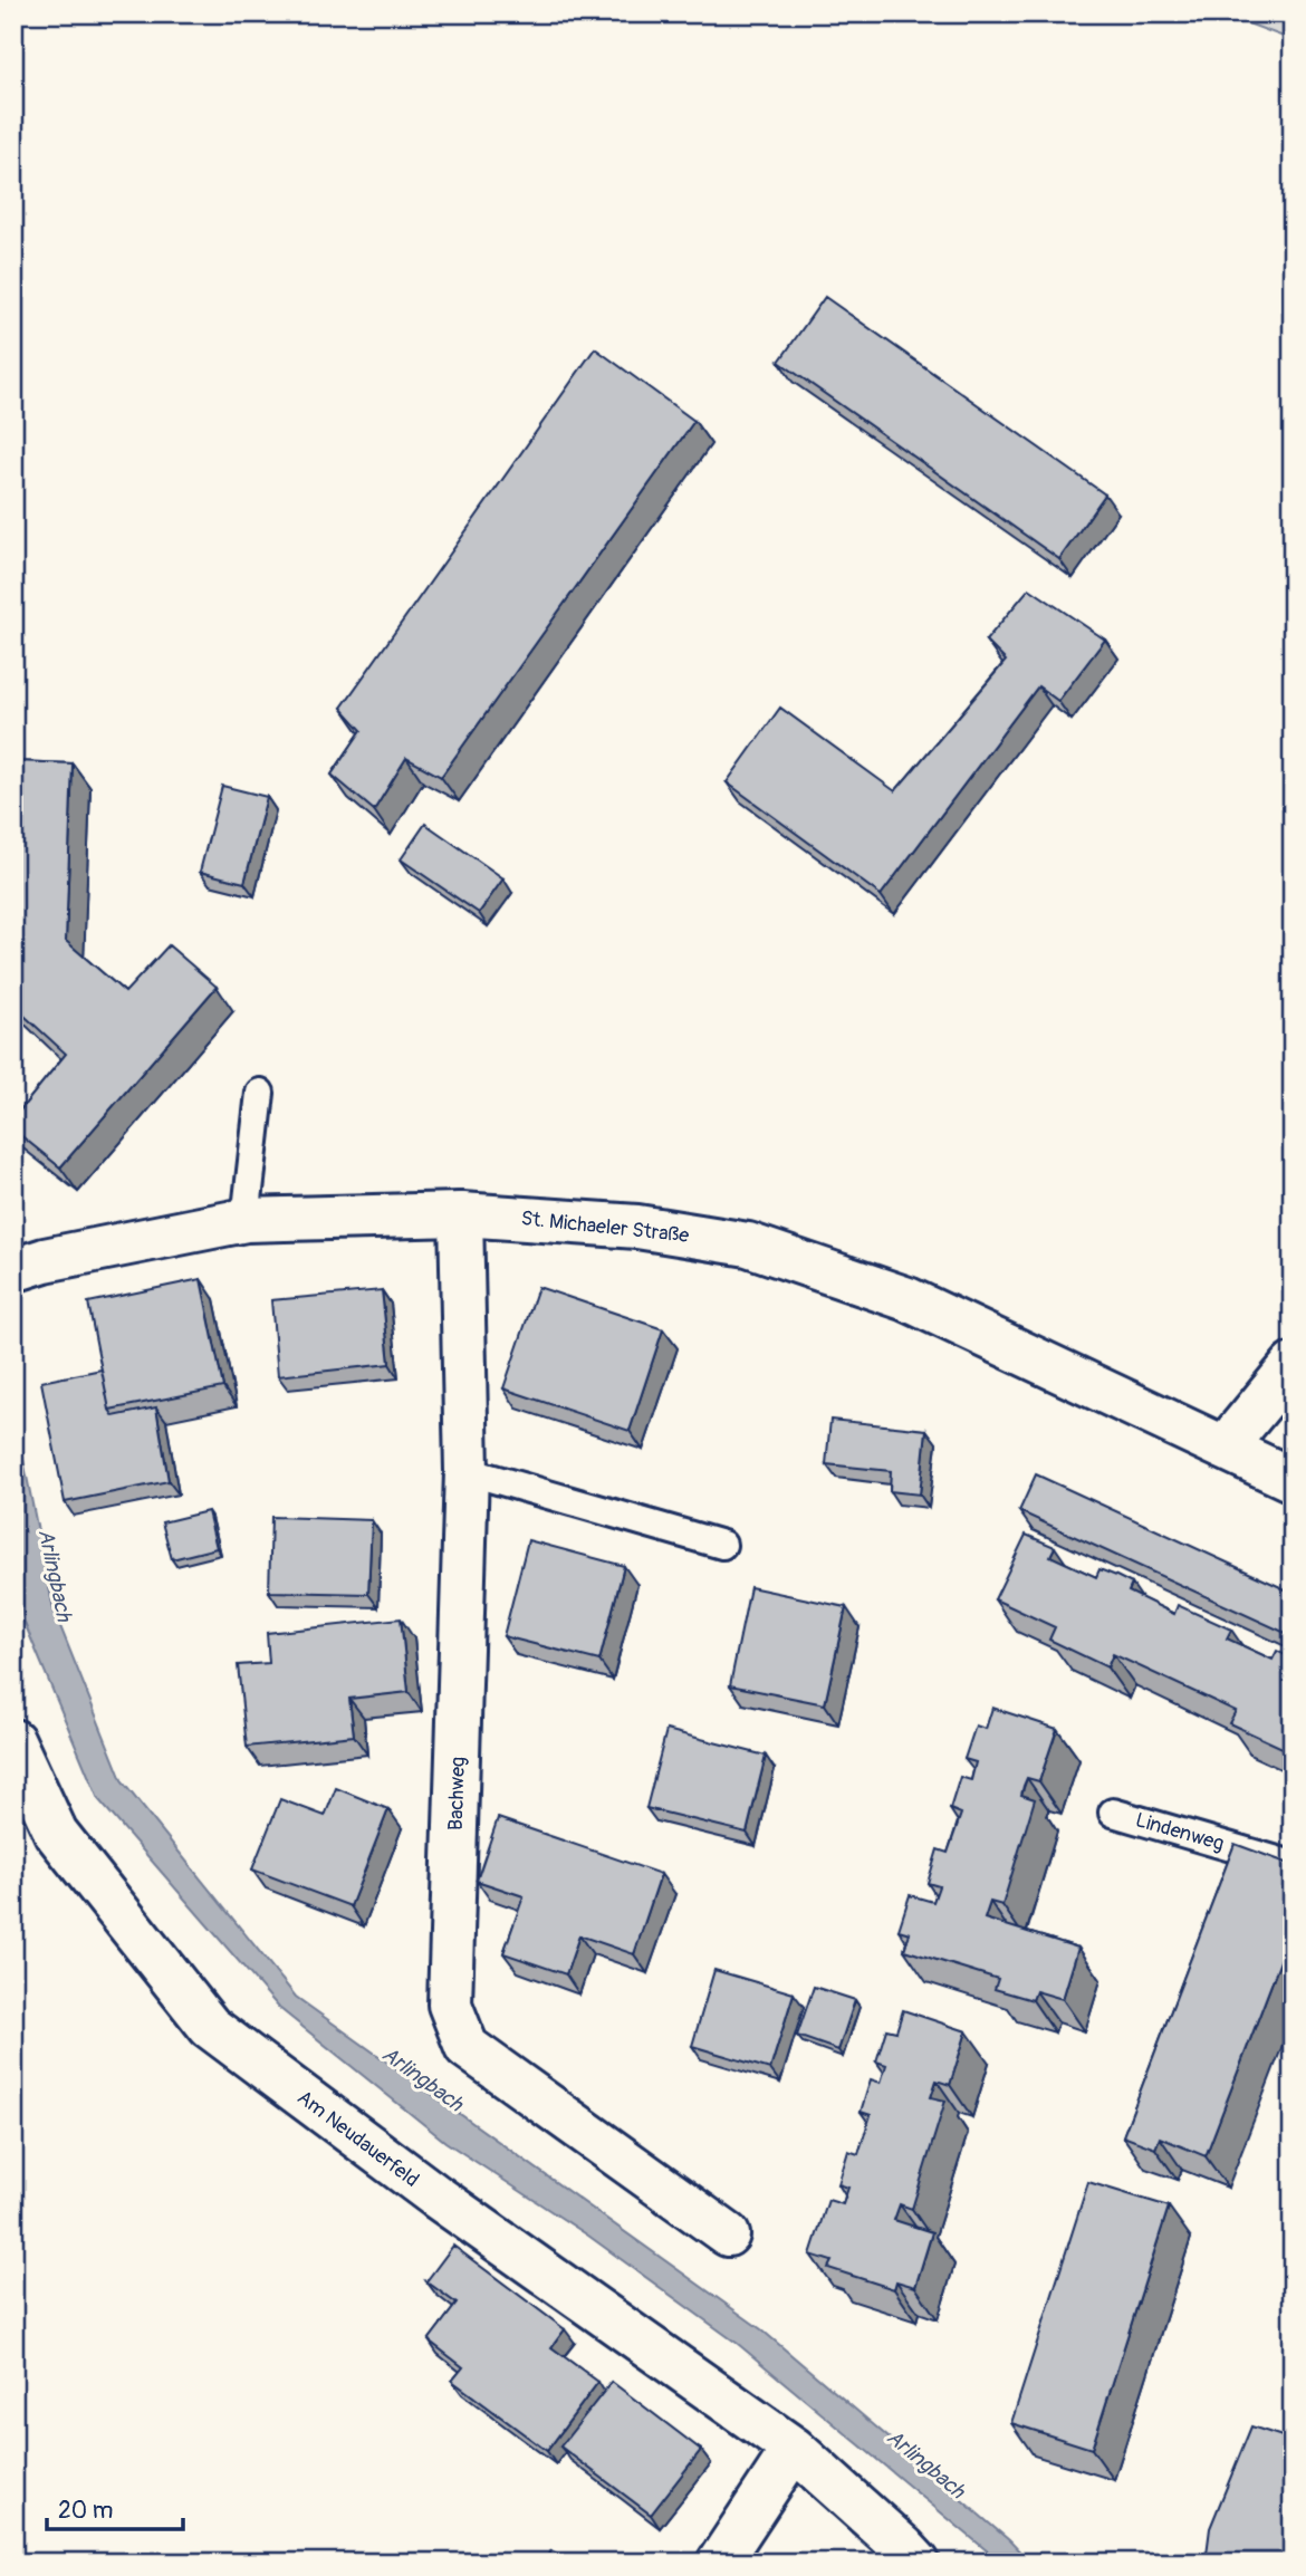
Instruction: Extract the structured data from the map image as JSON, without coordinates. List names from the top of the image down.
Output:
{
  "streets": {
    "street": ["St. Michaeler Straße", "Bachweg", "Am Neudauerfeld"],
    "lane": ["Lindenweg"]
  },
  "crossings": [
    ["St. Michaeler Straße", "Bachweg"]
  ],
  "water": ["Arlingbach"],
  "scale_bar": "20 m"
}
